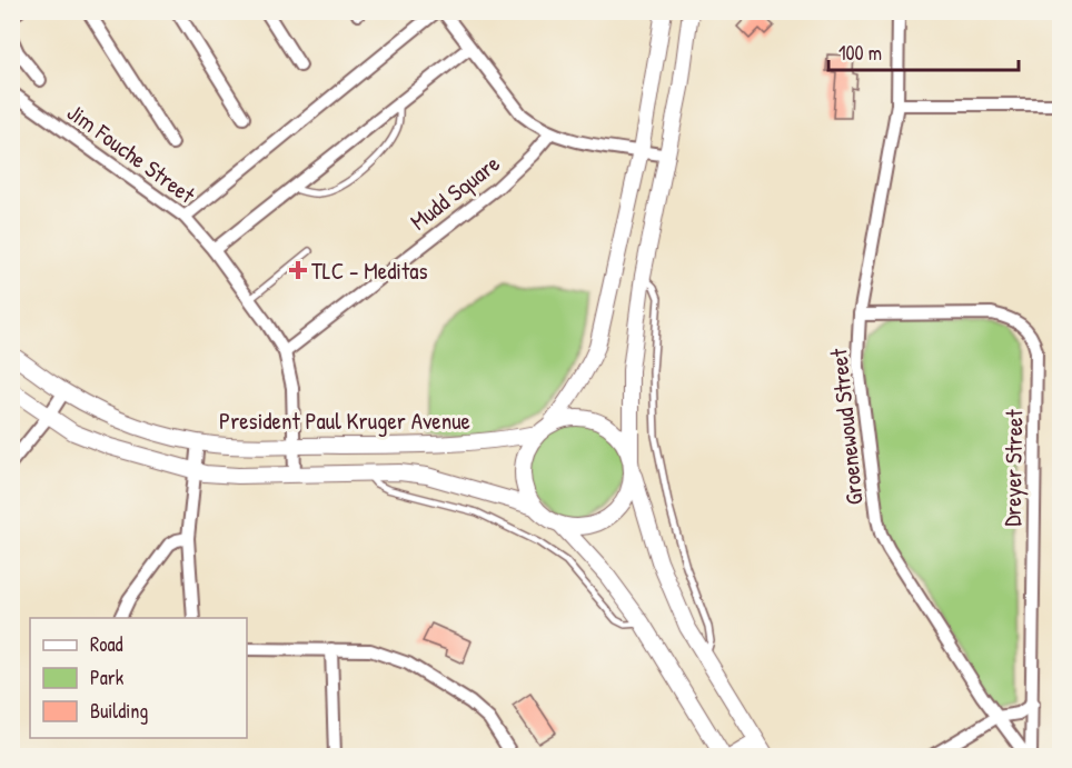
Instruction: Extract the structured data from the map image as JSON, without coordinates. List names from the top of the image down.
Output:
{
  "streets": {
    "street": [
      "Jim Fouche Street",
      "Mudd Square",
      "President Paul Kruger Avenue",
      "Groenewoud Street",
      "Dreyer Street"
    ]
  },
  "crossings": [
    ["Jim Fouche Street", "Mudd Square"],
    ["Jim Fouche Street", "President Paul Kruger Avenue"],
    ["Groenewoud Street", "Dreyer Street"]
  ],
  "places": {
    "health": ["TLC - Meditas"]
  },
  "legend": ["Road", "Park", "Building"],
  "scale_bar": "100 m"
}
